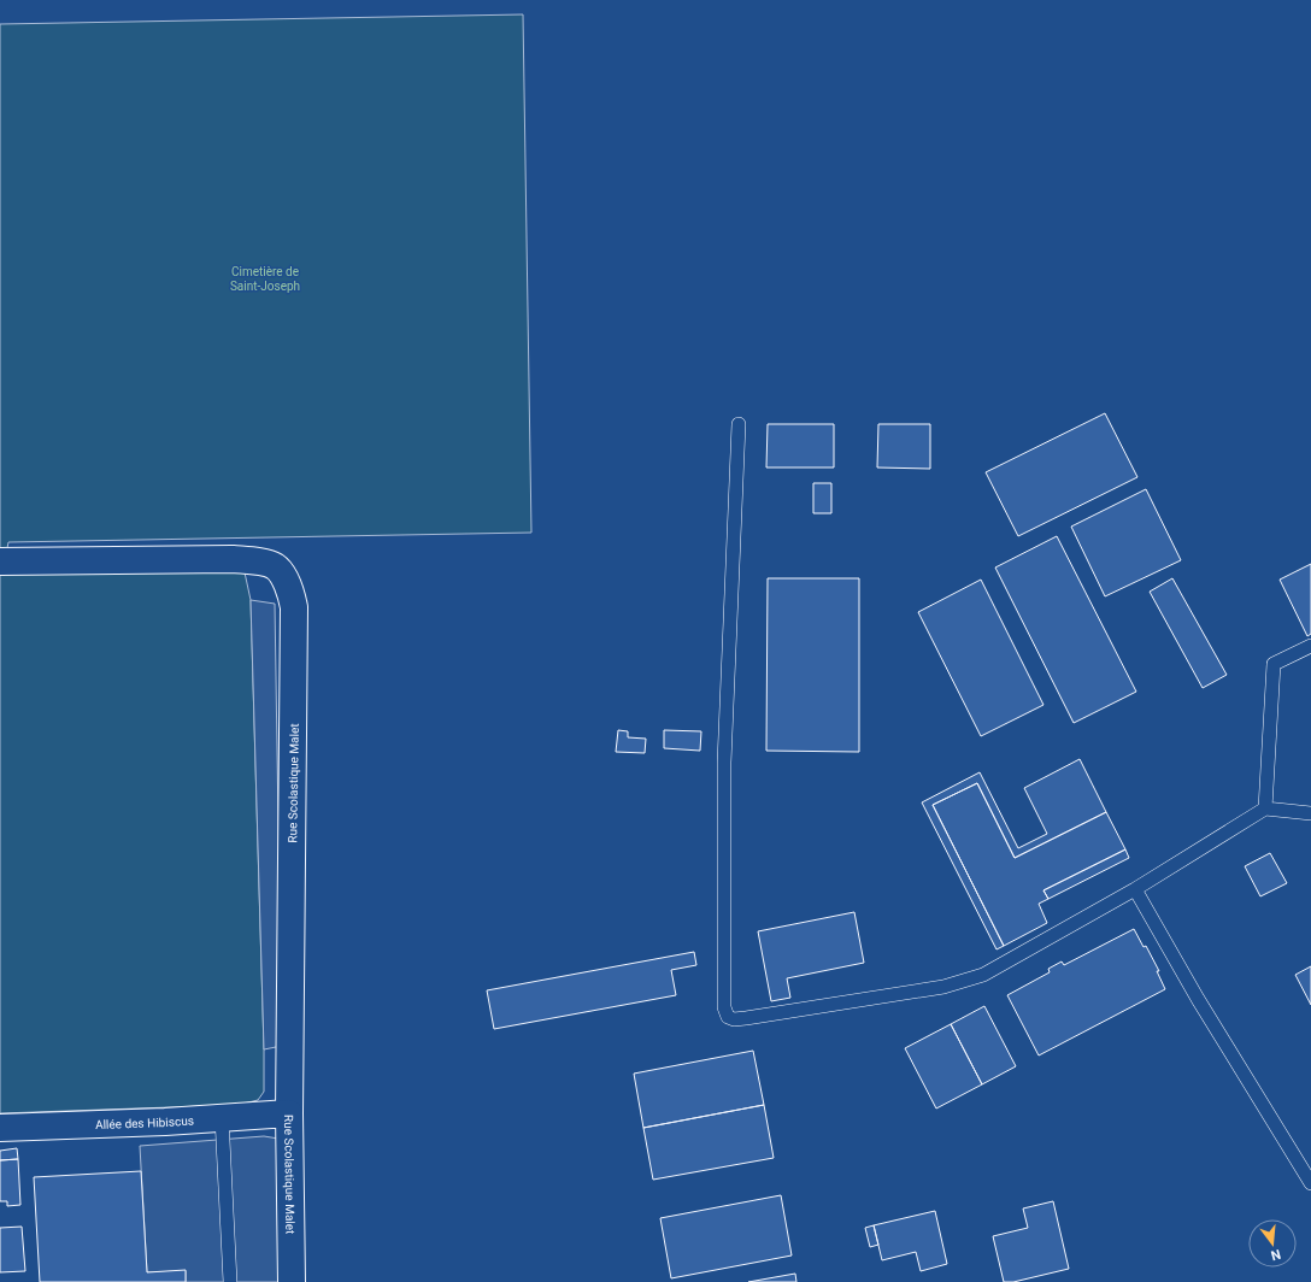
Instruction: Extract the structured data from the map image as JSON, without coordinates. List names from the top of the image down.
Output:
{
  "streets": {
    "street": ["Rue Scolastique Malet", "Allée des Hibiscus"]
  },
  "crossings": [
    ["Rue Scolastique Malet", "Allée des Hibiscus"]
  ],
  "parks": ["Cimetière de Saint-Joseph"],
  "north": "bottom"
}
